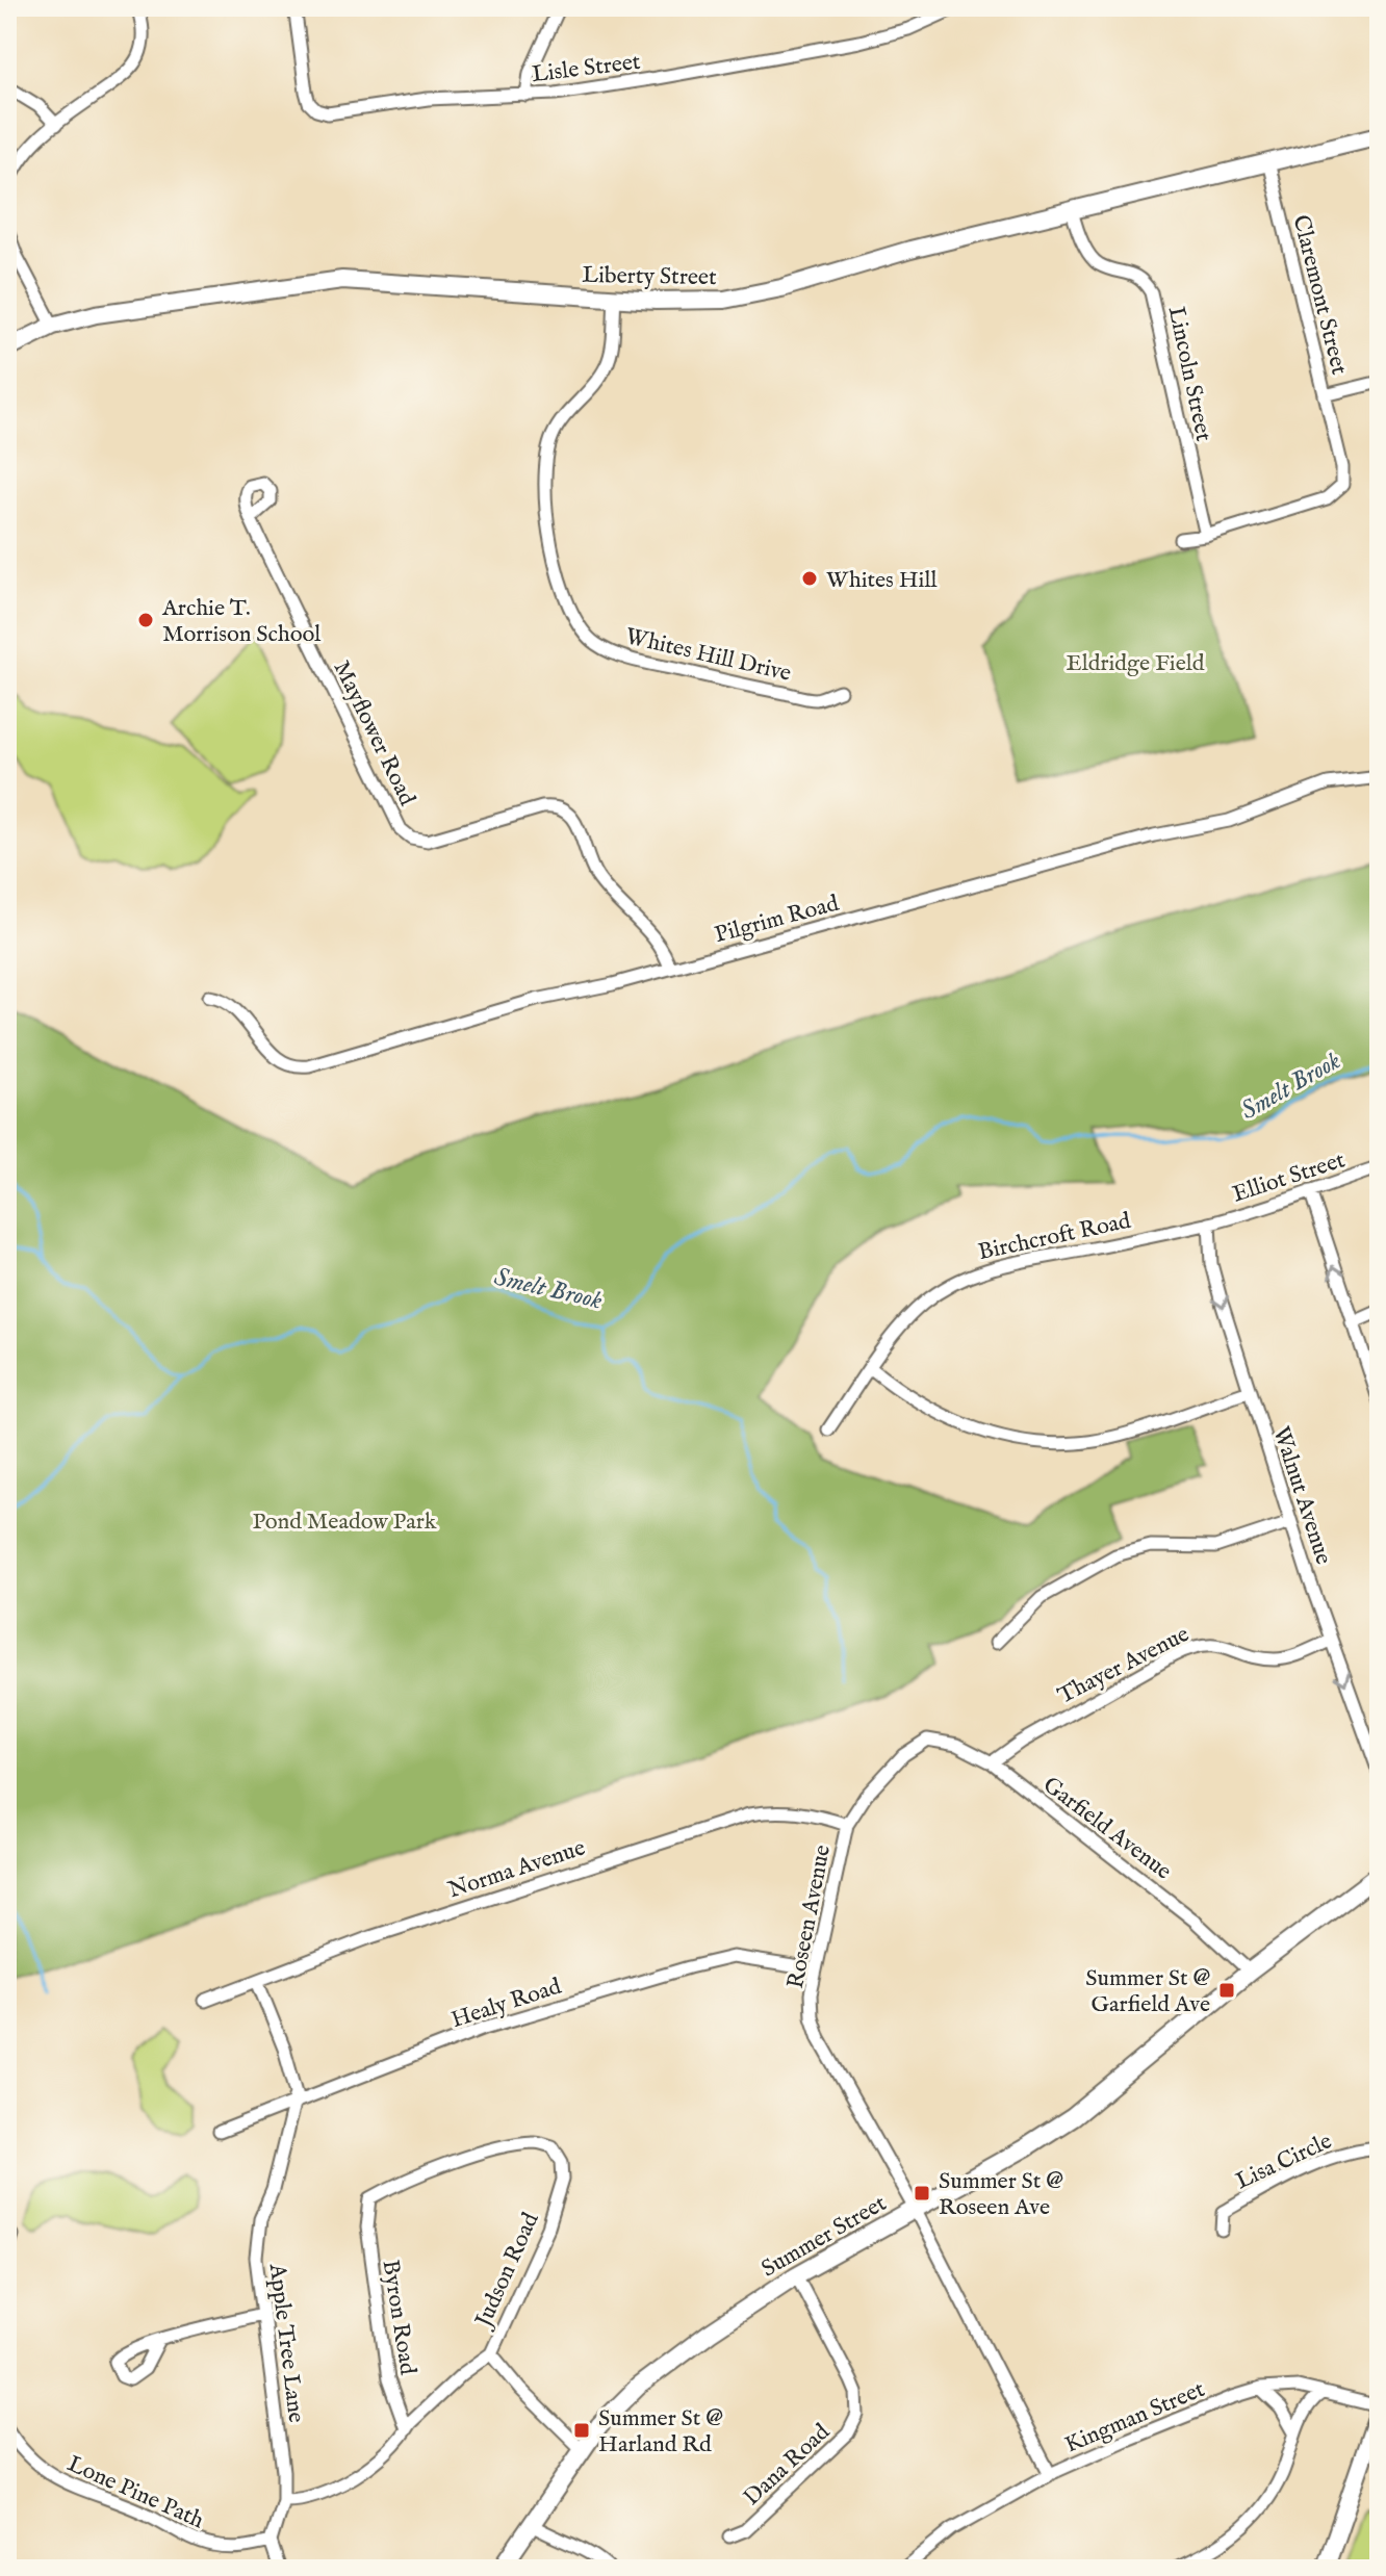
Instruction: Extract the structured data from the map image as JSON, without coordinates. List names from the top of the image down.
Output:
{
  "streets": {
    "main road": ["Liberty Street", "Summer Street"],
    "street": [
      "Lisle Street",
      "Claremont Street",
      "Lincoln Street",
      "Whites Hill Drive",
      "Mayflower Road",
      "Pilgrim Road",
      "Elliot Street",
      "Birchcroft Road",
      "Walnut Avenue",
      "Thayer Avenue",
      "Garfield Avenue",
      "Norma Avenue",
      "Roseen Avenue",
      "Healy Road",
      "Lisa Circle",
      "Judson Road",
      "Byron Road",
      "Apple Tree Lane",
      "Kingman Street",
      "Dana Road",
      "Lone Pine Path"
    ]
  },
  "crossings": [
    ["Liberty Street", "Claremont Street"],
    ["Liberty Street", "Lincoln Street"],
    ["Liberty Street", "Whites Hill Drive"],
    ["Claremont Street", "Lincoln Street"],
    ["Mayflower Road", "Pilgrim Road"],
    ["Elliot Street", "Birchcroft Road"],
    ["Elliot Street", "Walnut Avenue"],
    ["Birchcroft Road", "Walnut Avenue"],
    ["Walnut Avenue", "Thayer Avenue"],
    ["Thayer Avenue", "Garfield Avenue"],
    ["Garfield Avenue", "Roseen Avenue"],
    ["Garfield Avenue", "Summer Street"],
    ["Norma Avenue", "Roseen Avenue"],
    ["Norma Avenue", "Apple Tree Lane"],
    ["Roseen Avenue", "Healy Road"],
    ["Roseen Avenue", "Summer Street"],
    ["Roseen Avenue", "Kingman Street"],
    ["Healy Road", "Apple Tree Lane"],
    ["Summer Street", "Kingman Street"],
    ["Summer Street", "Dana Road"],
    ["Judson Road", "Byron Road"],
    ["Judson Road", "Apple Tree Lane"],
    ["Apple Tree Lane", "Lone Pine Path"]
  ],
  "one_way": ["Walnut Avenue"],
  "water": ["Smelt Brook"],
  "parks": ["Eldridge Field", "Pond Meadow Park"],
  "places": {
    "other": ["Whites Hill", "Archie T. Morrison School"],
    "transit": ["Summer St @ Garfield Ave", "Summer St @ Roseen Ave", "Summer St @ Harland Rd"]
  }
}
